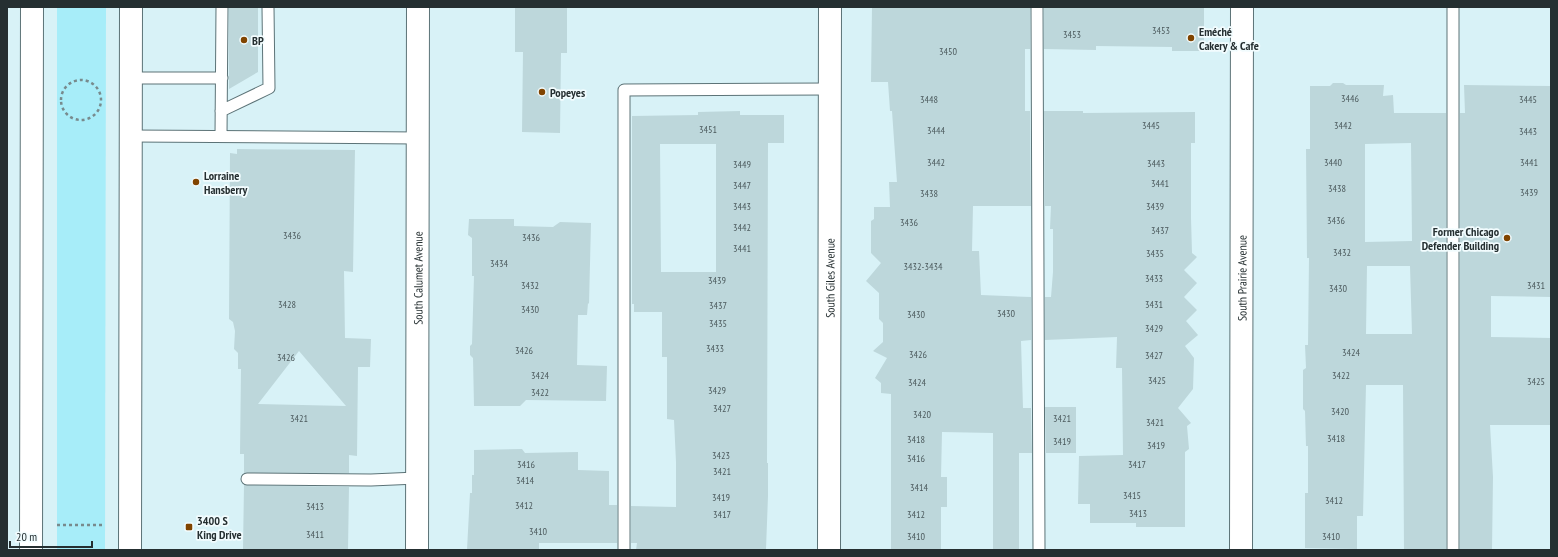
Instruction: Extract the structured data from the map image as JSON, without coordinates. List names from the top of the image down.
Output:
{
  "streets": {
    "street": ["South Calumet Avenue", "South Prairie Avenue", "South Giles Avenue"]
  },
  "places": {
    "other": [
      "Eméché Cakery & Cafe",
      "BP",
      "Popeyes",
      "Lorraine Hansberry",
      "Former Chicago Defender Building"
    ],
    "transit": ["3400 S King Drive"]
  },
  "house_numbers": [
    "3453",
    "3453",
    "3450",
    "3446",
    "3448",
    "3445",
    "3445",
    "3442",
    "3451",
    "3444",
    "3443",
    "3442",
    "3440",
    "3441",
    "3443",
    "3449",
    "3441",
    "3447",
    "3438",
    "3439",
    "3438",
    "3443",
    "3439",
    "3436",
    "3436",
    "3442",
    "3437",
    "3436",
    "3436",
    "3441",
    "3432",
    "3435",
    "3434",
    "3432-3434",
    "3433",
    "3439",
    "3432",
    "3431",
    "3430",
    "3428",
    "3431",
    "3437",
    "3430",
    "3430",
    "3430",
    "3435",
    "3429",
    "3433",
    "3426",
    "3424",
    "3426",
    "3427",
    "3426",
    "3424",
    "3422",
    "3425",
    "3425",
    "3424",
    "3429",
    "3422",
    "3427",
    "3420",
    "3420",
    "3421",
    "3421",
    "3421",
    "3418",
    "3418",
    "3419",
    "3419",
    "3423",
    "3416",
    "3416",
    "3417",
    "3421",
    "3414",
    "3414",
    "3415",
    "3419",
    "3412",
    "3412",
    "3413",
    "3413",
    "3417",
    "3412",
    "3410",
    "3411",
    "3410",
    "3410"
  ],
  "scale_bar": "20 m"
}
